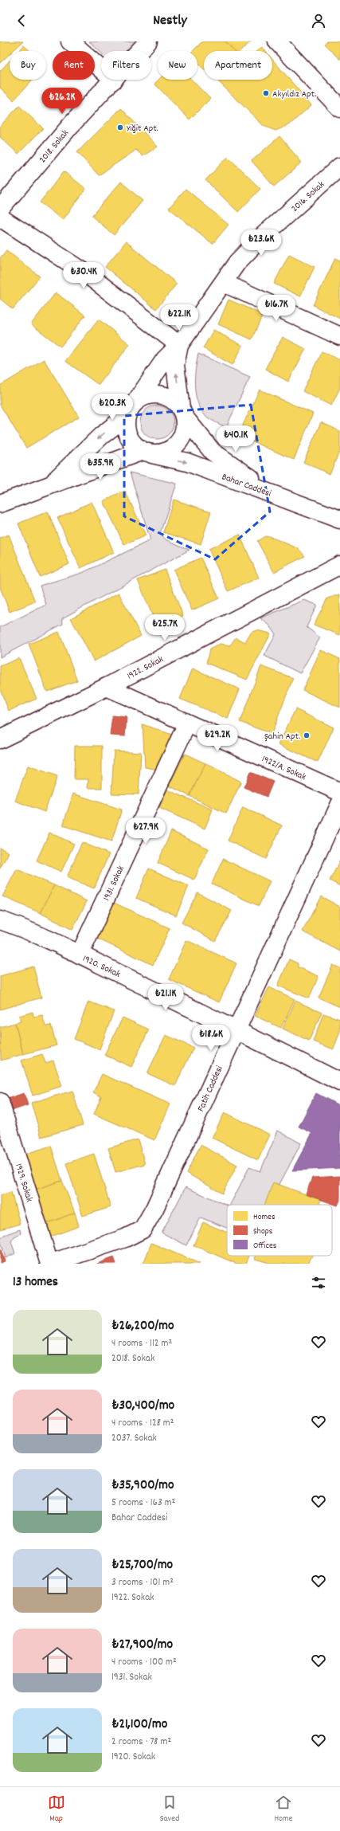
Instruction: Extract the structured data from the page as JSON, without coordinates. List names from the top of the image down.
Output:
{
  "streets": {
    "street": [
      "2018. Sokak",
      "2016. Sokak",
      "Bahar Caddesi",
      "1922. Sokak",
      "1922/A. Sokak",
      "1931. Sokak",
      "1920. Sokak",
      "Fatih Caddesi",
      "1929. Sokak"
    ]
  },
  "crossings": [
    ["2016. Sokak", "Bahar Caddesi"],
    ["1922. Sokak", "1922/A. Sokak"],
    ["1922/A. Sokak", "1931. Sokak"],
    ["1931. Sokak", "1920. Sokak"],
    ["1920. Sokak", "Fatih Caddesi"],
    ["Fatih Caddesi", "1929. Sokak"]
  ],
  "places": ["Akyıldız Apt.", "Yiğit Apt.", "Şahin Apt."],
  "legend": ["Homes", "Shops", "Offices"],
  "page": {
    "header": "Nestly",
    "chip": [
      "Buy",
      "Rent",
      "Filters",
      "New",
      "Apartment"
    ],
    "price": [
      "₺26.2K",
      "₺23.6K",
      "₺30.4K",
      "₺16.7K",
      "₺22.1K",
      "₺20.3K",
      "₺40.1K",
      "₺35.9K",
      "₺25.7K",
      "₺29.2K",
      "₺27.9K",
      "₺21.1K",
      "₺18.6K"
    ],
    "heading": "13 homes",
    "list": [
      {
        "name": "₺26,200/mo",
        "note": "4 rooms · 112 m² · 2018. Sokak"
      },
      {
        "name": "₺30,400/mo",
        "note": "4 rooms · 128 m² · 2037. Sokak"
      },
      {
        "name": "₺35,900/mo",
        "note": "5 rooms · 163 m² · Bahar Caddesi"
      },
      {
        "name": "₺25,700/mo",
        "note": "3 rooms · 101 m² · 1922. Sokak"
      },
      {
        "name": "₺27,900/mo",
        "note": "4 rooms · 100 m² · 1931. Sokak"
      },
      {
        "name": "₺21,100/mo",
        "note": "2 rooms · 78 m² · 1920. Sokak"
      }
    ],
    "tabs": ["Map", "Saved", "Home"]
  }
}
